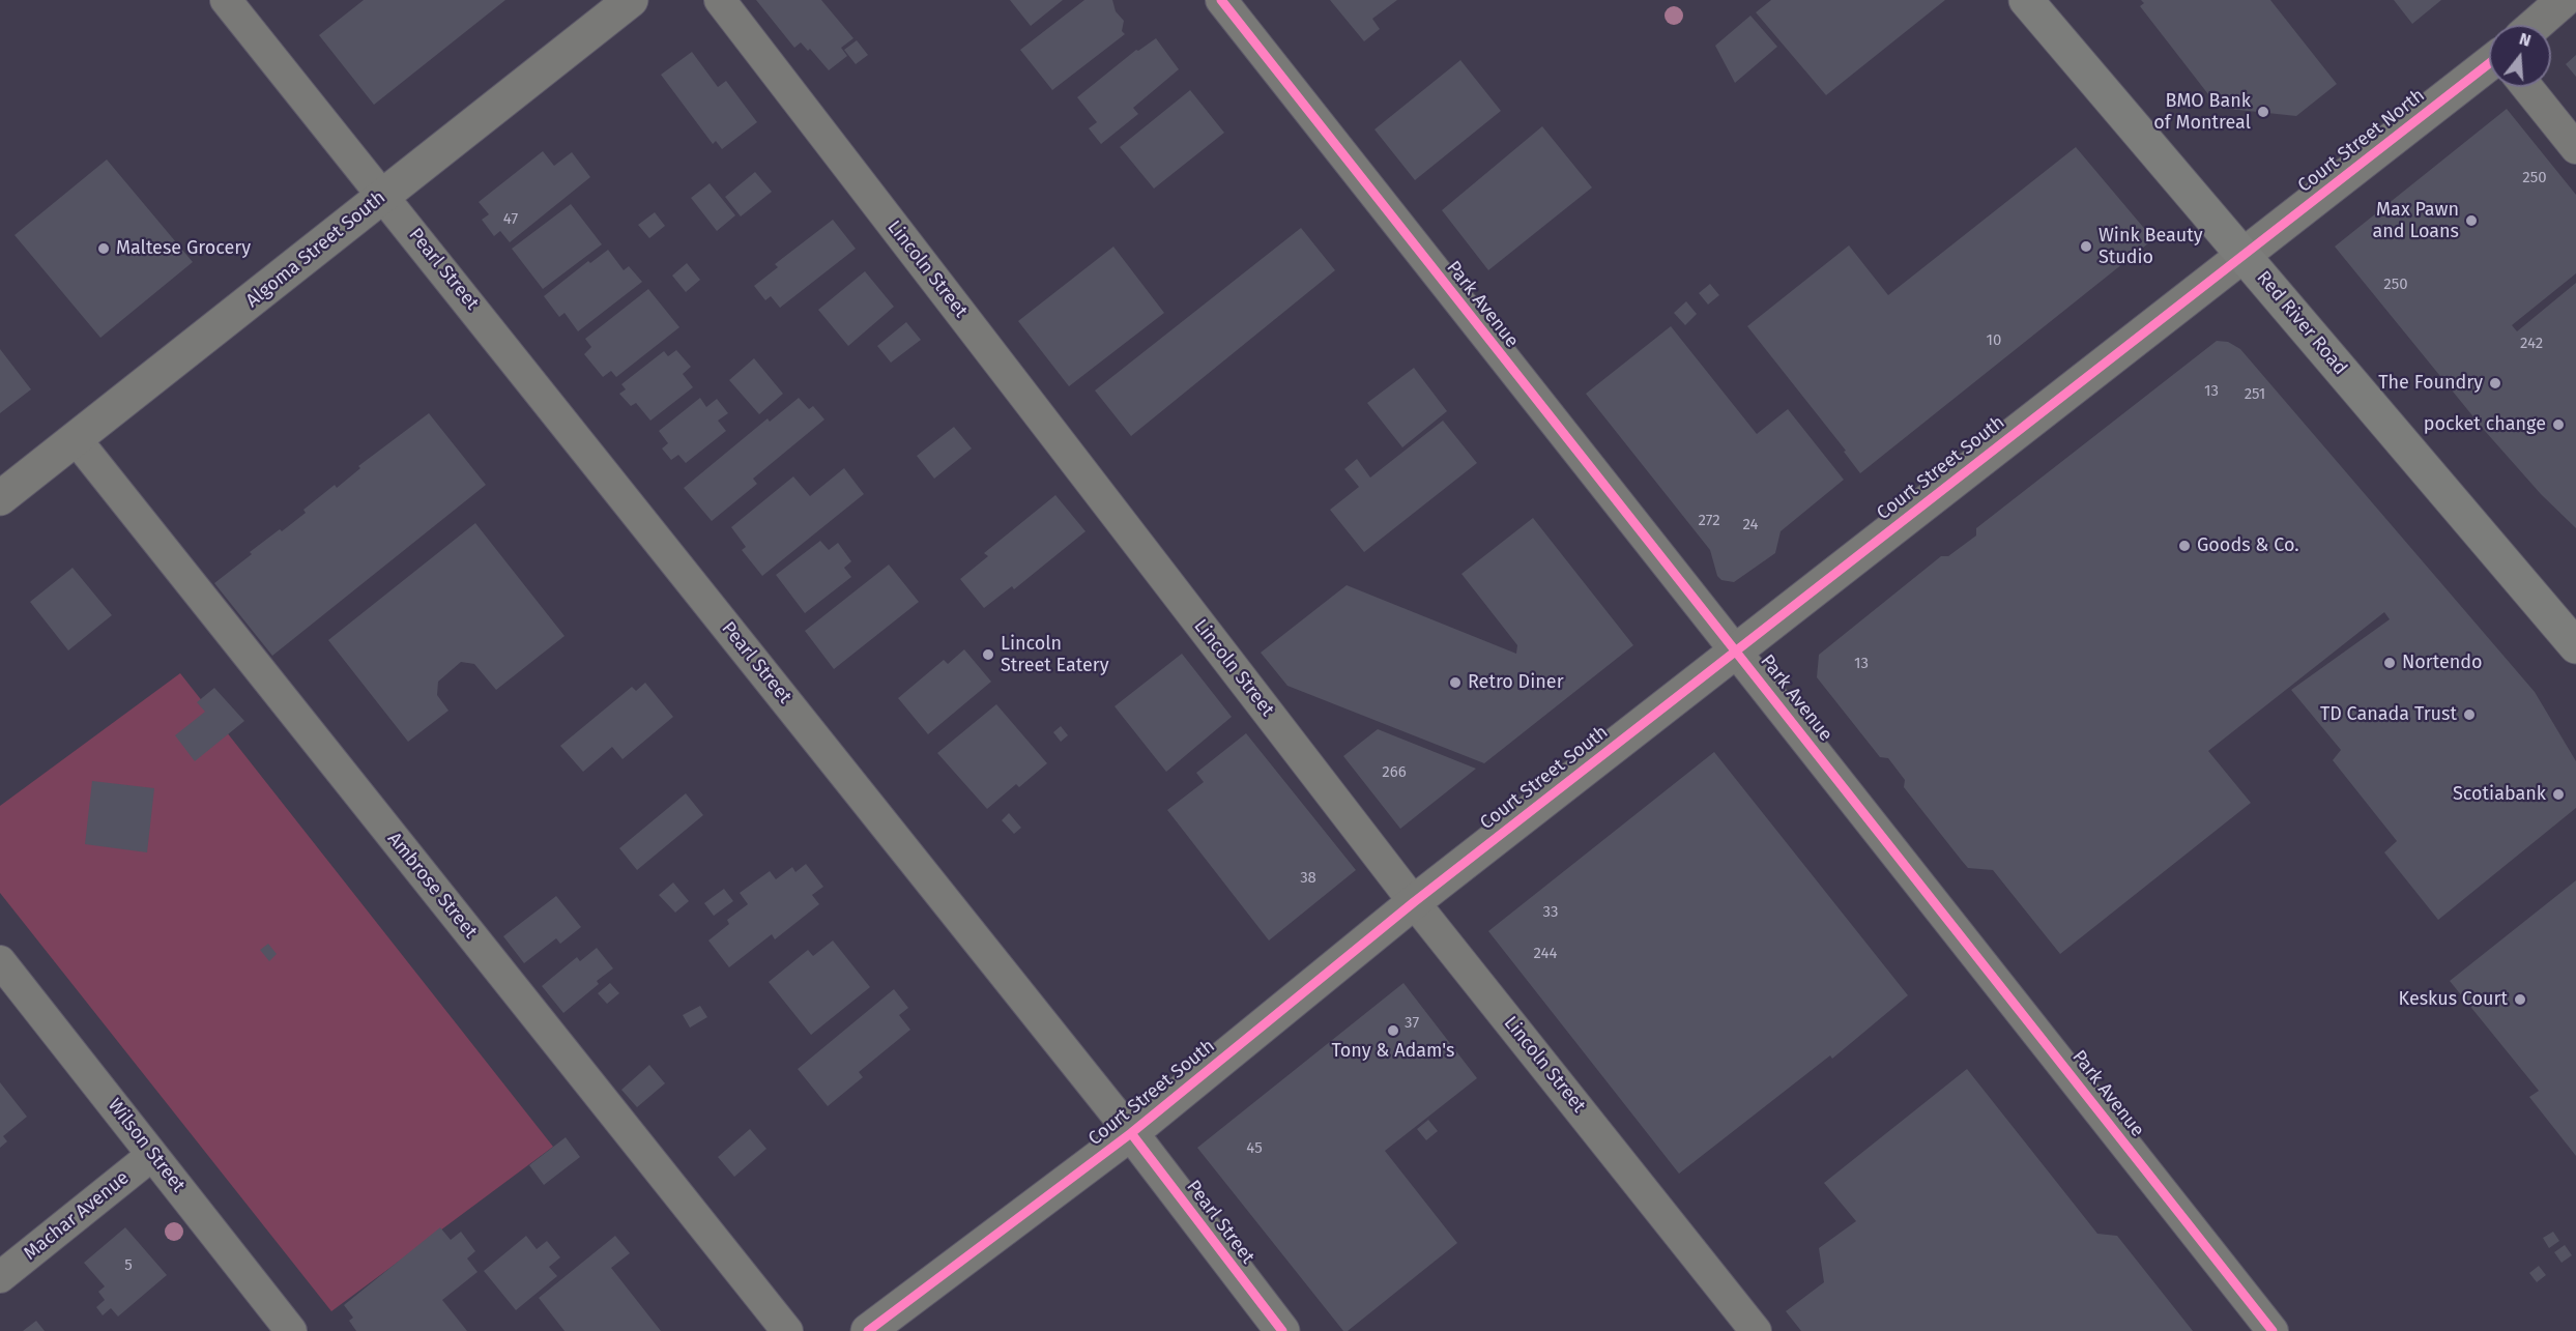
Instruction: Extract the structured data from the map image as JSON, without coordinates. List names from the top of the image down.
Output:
{
  "streets": {
    "main road": ["Red River Road"],
    "street": [
      "Court Street North",
      "Algoma Street South",
      "Pearl Street",
      "Lincoln Street",
      "Park Avenue",
      "Court Street South",
      "Ambrose Street",
      "Wilson Street",
      "Machar Avenue"
    ]
  },
  "crossings": [
    ["Court Street North", "Red River Road"],
    ["Court Street North", "Court Street South"],
    ["Algoma Street South", "Pearl Street"],
    ["Algoma Street South", "Ambrose Street"],
    ["Pearl Street", "Court Street South"],
    ["Lincoln Street", "Court Street South"],
    ["Park Avenue", "Court Street South"],
    ["Red River Road", "Court Street South"],
    ["Wilson Street", "Machar Avenue"]
  ],
  "places": [
    "BMO Bank of Montreal",
    "Max Pawn and Loans",
    "Wink Beauty Studio",
    "Maltese Grocery",
    "The Foundry",
    "pocket change",
    "Goods & Co.",
    "Lincoln Street Eatery",
    "Nortendo",
    "Retro Diner",
    "TD Canada Trust",
    "Scotiabank",
    "Keskus Court",
    "Tony & Adam's"
  ],
  "house_numbers": [
    "250",
    "47",
    "250",
    "10",
    "242",
    "13",
    "251",
    "272",
    "24",
    "13",
    "266",
    "38",
    "33",
    "244",
    "37",
    "45",
    "5"
  ],
  "north": "top"
}
